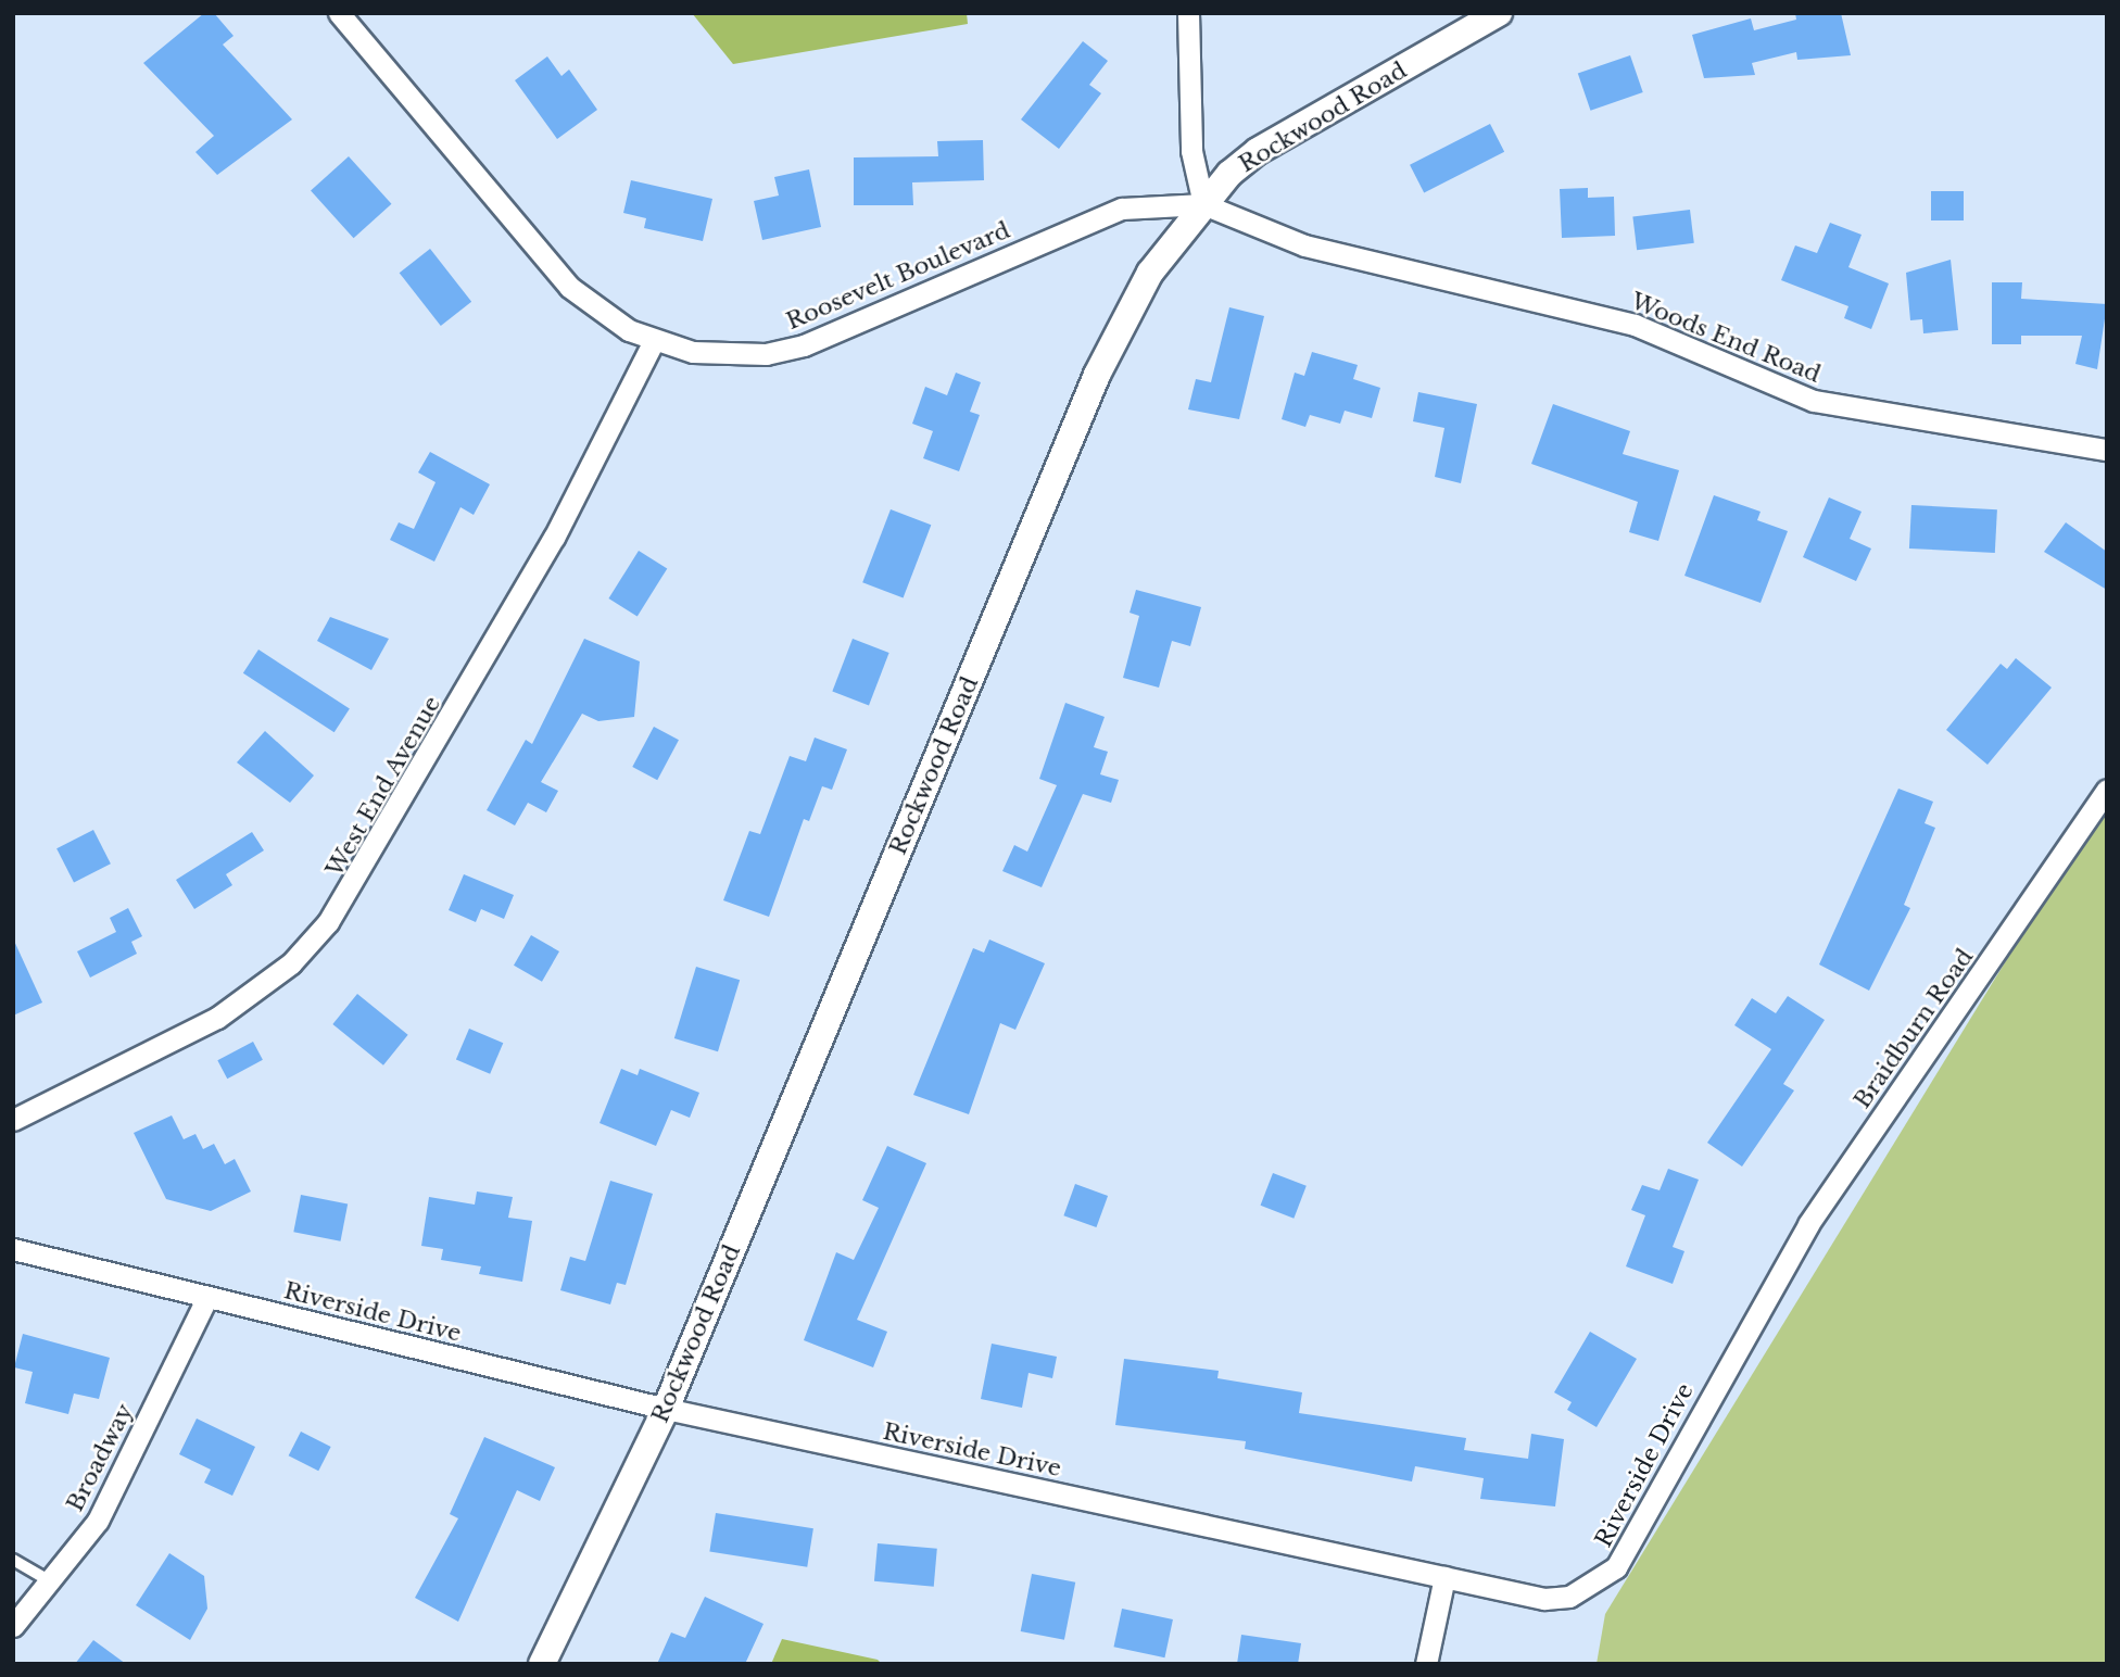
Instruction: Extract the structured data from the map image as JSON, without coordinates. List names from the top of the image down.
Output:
{
  "streets": {
    "street": [
      "Rockwood Road",
      "Roosevelt Boulevard",
      "Woods End Road",
      "West End Avenue",
      "Braidburn Road",
      "Riverside Drive",
      "Broadway"
    ]
  },
  "crossings": [
    ["Rockwood Road", "Roosevelt Boulevard"],
    ["Rockwood Road", "Woods End Road"],
    ["Rockwood Road", "Riverside Drive"],
    ["Roosevelt Boulevard", "Woods End Road"],
    ["Roosevelt Boulevard", "West End Avenue"],
    ["Braidburn Road", "Riverside Drive"],
    ["Riverside Drive", "Broadway"]
  ]
}
